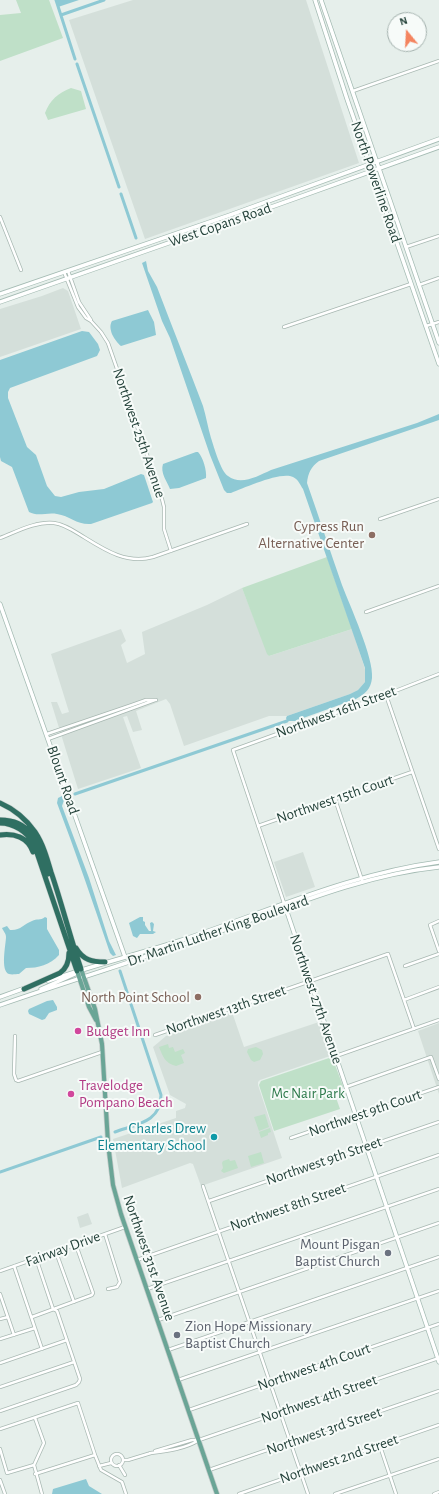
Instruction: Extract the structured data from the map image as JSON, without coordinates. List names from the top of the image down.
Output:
{
  "streets": {
    "main road": [
      "North Powerline Road",
      "West Copans Road",
      "Blount Road",
      "Dr. Martin Luther King Boulevard",
      "Northwest 27th Avenue",
      "Northwest 31st Avenue"
    ],
    "street": [
      "Northwest 25th Avenue",
      "Northwest 16th Street",
      "Northwest 15th Court",
      "Northwest 13th Street",
      "Northwest 9th Court",
      "Northwest 9th Street",
      "Northwest 8th Street",
      "Fairway Drive",
      "Northwest 4th Court",
      "Northwest 4th Street",
      "Northwest 3rd Street",
      "Northwest 2nd Street"
    ]
  },
  "crossings": [
    ["North Powerline Road", "West Copans Road"],
    ["West Copans Road", "Northwest 25th Avenue"],
    ["Northwest 16th Street", "Northwest 27th Avenue"],
    ["Blount Road", "Dr. Martin Luther King Boulevard"],
    ["Northwest 15th Court", "Northwest 27th Avenue"],
    ["Dr. Martin Luther King Boulevard", "Northwest 27th Avenue"],
    ["Dr. Martin Luther King Boulevard", "Northwest 31st Avenue"],
    ["Northwest 27th Avenue", "Northwest 13th Street"],
    ["Northwest 27th Avenue", "Northwest 9th Court"],
    ["Northwest 27th Avenue", "Northwest 9th Street"],
    ["Northwest 27th Avenue", "Northwest 8th Street"],
    ["Northwest 27th Avenue", "Northwest 4th Court"],
    ["Northwest 27th Avenue", "Northwest 4th Street"],
    ["Northwest 8th Street", "Northwest 31st Avenue"],
    ["Fairway Drive", "Northwest 31st Avenue"],
    ["Northwest 31st Avenue", "Northwest 4th Court"],
    ["Northwest 31st Avenue", "Northwest 4th Street"],
    ["Northwest 31st Avenue", "Northwest 3rd Street"]
  ],
  "parks": ["Mc Nair Park"],
  "places": [
    "Cypress Run Alternative Center",
    "North Point School",
    "Budget Inn",
    "Travelodge Pompano Beach",
    "Charles Drew Elementary School",
    "Mount Pisgan Baptist Church",
    "Zion Hope Missionary Baptist Church"
  ],
  "north": "top"
}
